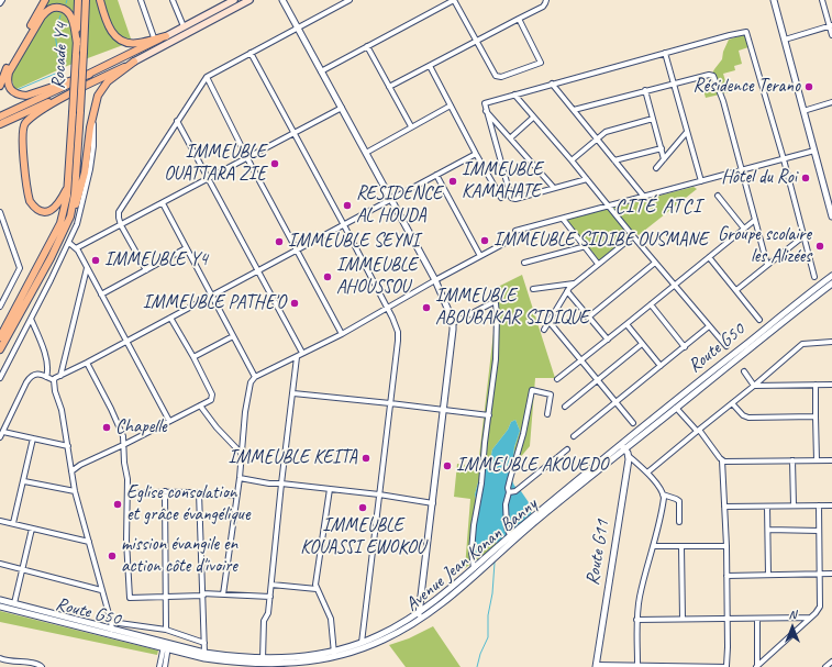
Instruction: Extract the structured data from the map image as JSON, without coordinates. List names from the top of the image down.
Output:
{
  "streets": {
    "main road": ["Rocade Y4"],
    "street": ["Route G50", "Route G11", "Avenue Jean Konan Banny"]
  },
  "crossings": [
    ["Route G50", "Avenue Jean Konan Banny"]
  ],
  "districts": ["CITÉ ATCI"],
  "places": [
    "Résidence Terano",
    "IMMEUBLE OUATTARA ZIE",
    "Hôtel du Roi",
    "IMMEUBLE KAMAHATE",
    "RESIDENCE AL HOUDA",
    "IMMEUBLE SIDIBE OUSMANE",
    "IMMEUBLE SEYNI",
    "Groupe scolaire les Alizées",
    "IMMEUBLE Y4",
    "IMMEUBLE AHOUSSOU",
    "IMMEUBLE PATHE'O",
    "IMMEUBLE ABOUBAKAR SIDIQUE",
    "Chapelle",
    "IMMEUBLE KEITA",
    "IMMEUBLE AKOUEDO",
    "Eglise consolation et grâce évangélique",
    "IMMEUBLE KOUASSI EWOKOU",
    "mission évangile en action côte d'ivoire"
  ],
  "north": "top"
}
